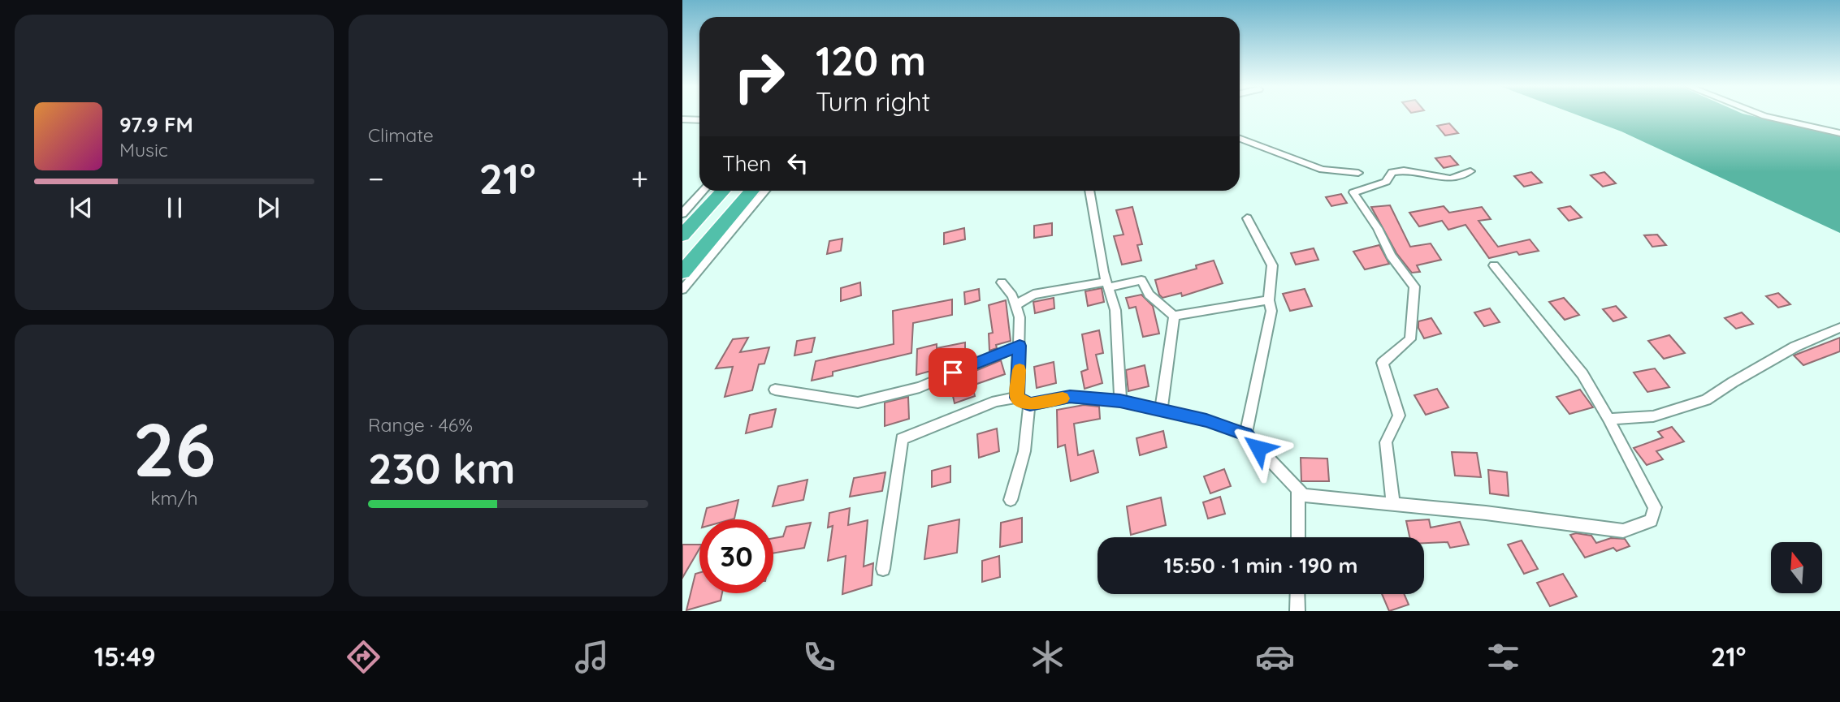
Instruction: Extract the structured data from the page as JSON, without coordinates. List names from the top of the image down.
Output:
{
  "north": "top",
  "page": {
    "tile": [
      "Climate",
      ["26", "km/h"],
      ["Range · 46%", "230 km"]
    ],
    "turn": ["120 m", "Turn right"],
    "song": ["97.9 FM", "Music"],
    "then": "Then",
    "heat": ["−", "21°", "+"],
    "limit": "30",
    "trip": "15:50 · 1 min · 190 m",
    "tabs": ["15:49", "21°"]
  }
}
